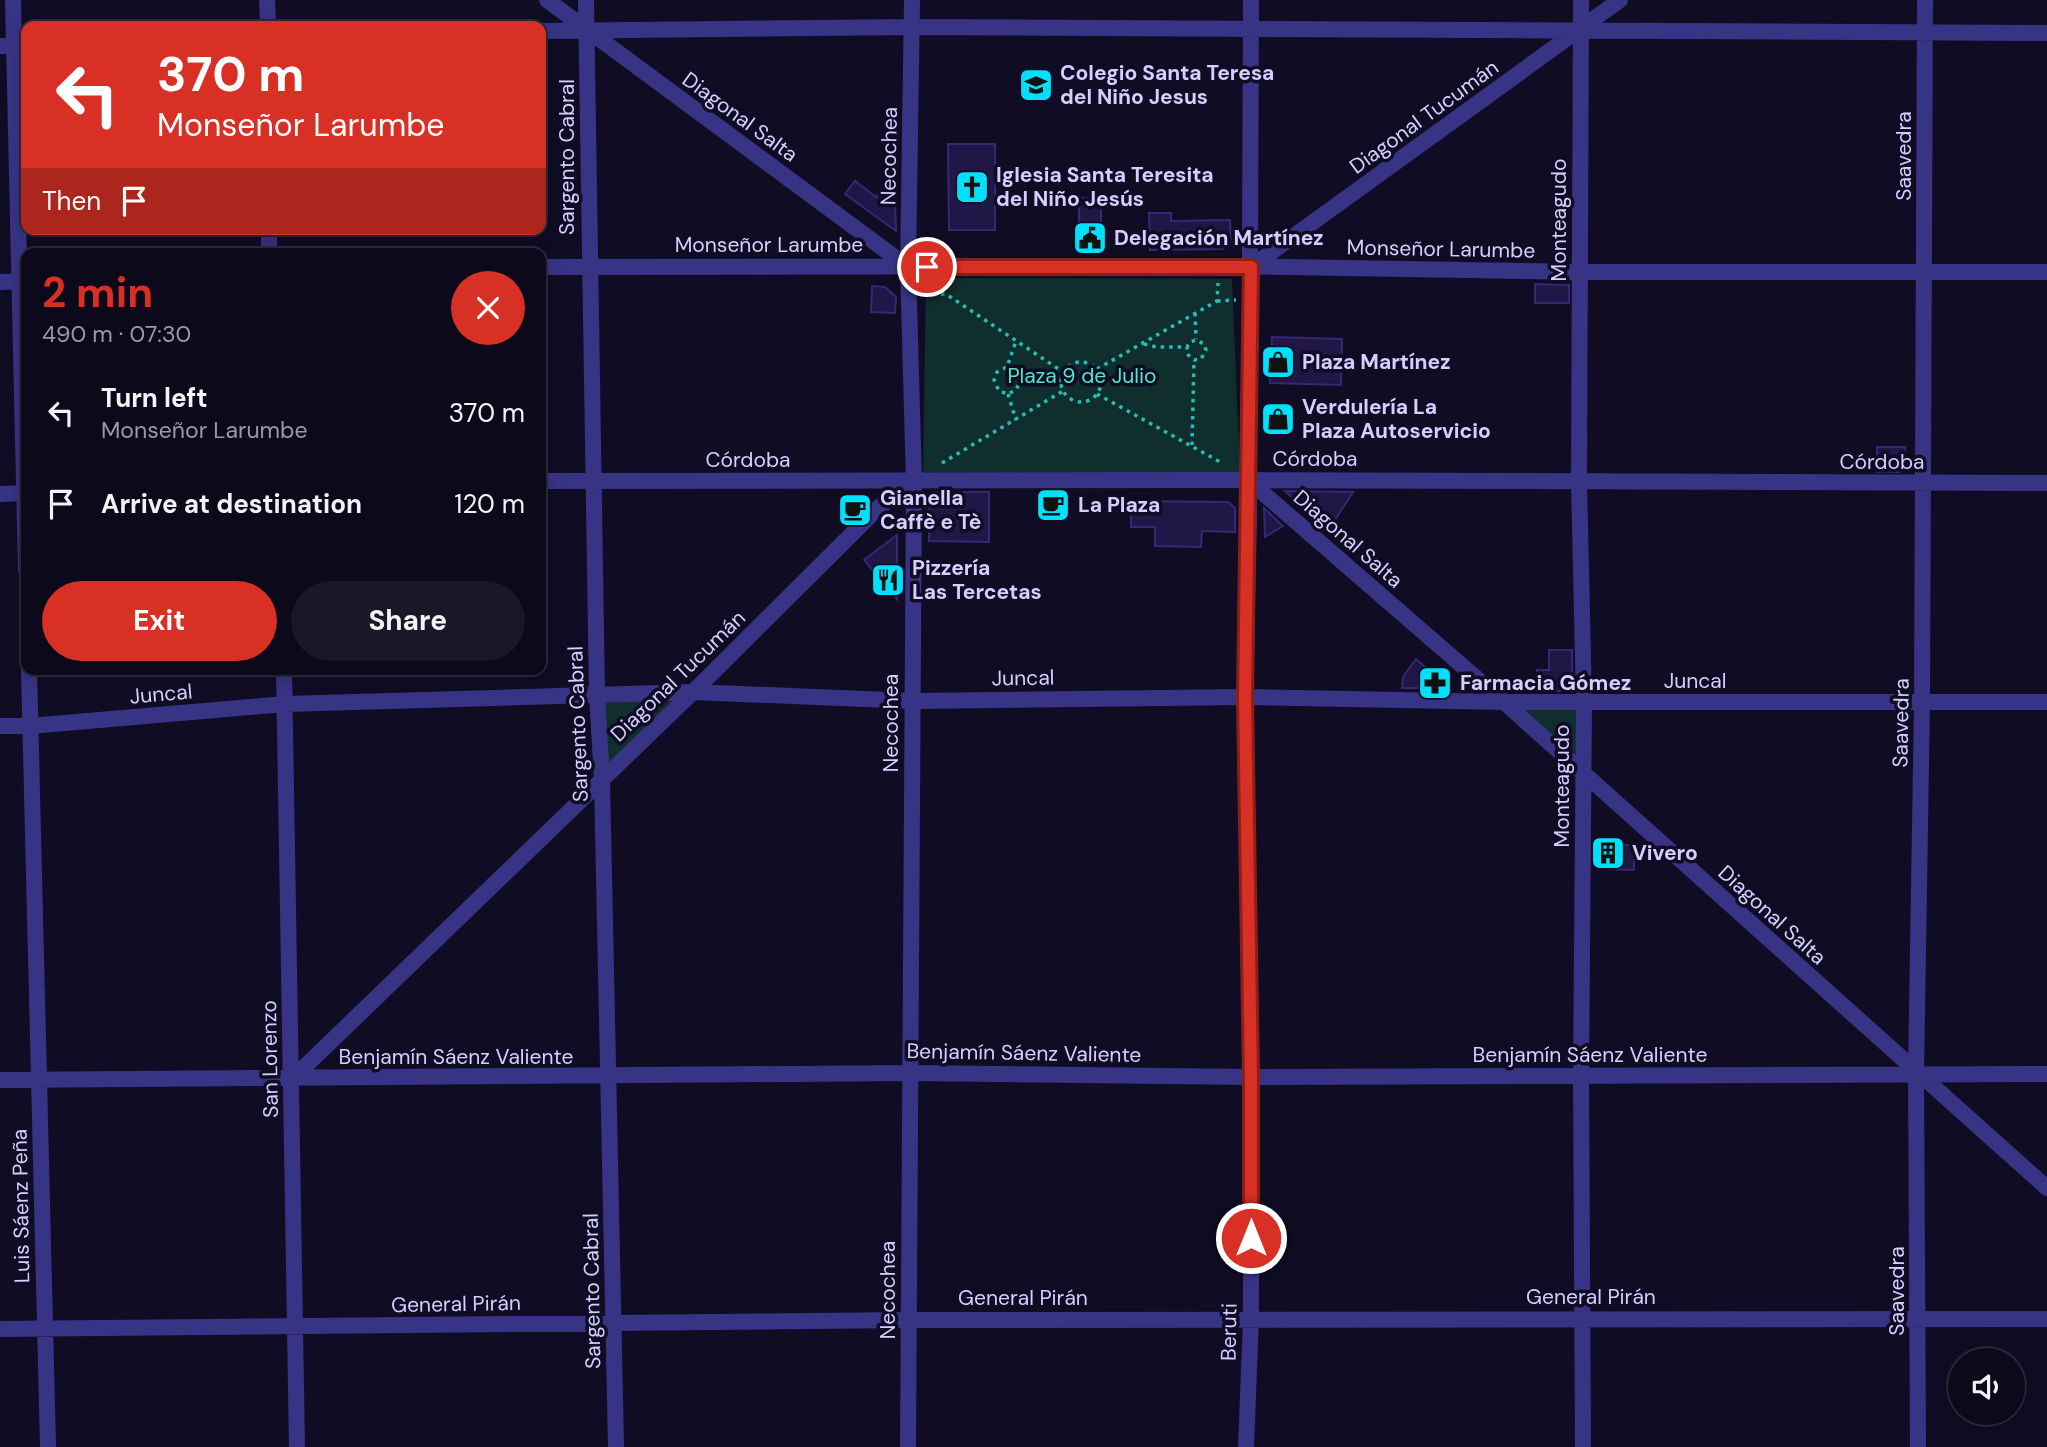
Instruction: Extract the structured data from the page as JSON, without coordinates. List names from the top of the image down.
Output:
{
  "streets": {
    "street": [
      "Diagonal Salta",
      "Diagonal Tucumán",
      "Necochea",
      "Saavedra",
      "Sargento Cabral",
      "Monteagudo",
      "Monseñor Larumbe",
      "Córdoba",
      "Juncal",
      "Benjamín Sáenz Valiente",
      "San Lorenzo",
      "Luis Sáenz Peña",
      "General Pirán",
      "Beruti"
    ]
  },
  "crossings": [
    ["Diagonal Salta", "Necochea"],
    ["Diagonal Salta", "Saavedra"],
    ["Diagonal Salta", "Sargento Cabral"],
    ["Diagonal Salta", "Monteagudo"],
    ["Diagonal Salta", "Monseñor Larumbe"],
    ["Diagonal Salta", "Córdoba"],
    ["Diagonal Salta", "Juncal"],
    ["Diagonal Salta", "Benjamín Sáenz Valiente"],
    ["Diagonal Salta", "Beruti"],
    ["Diagonal Tucumán", "Necochea"],
    ["Diagonal Tucumán", "Sargento Cabral"],
    ["Diagonal Tucumán", "Monteagudo"],
    ["Diagonal Tucumán", "Monseñor Larumbe"],
    ["Diagonal Tucumán", "Córdoba"],
    ["Diagonal Tucumán", "Juncal"],
    ["Diagonal Tucumán", "Benjamín Sáenz Valiente"],
    ["Diagonal Tucumán", "San Lorenzo"],
    ["Diagonal Tucumán", "Beruti"],
    ["Necochea", "Monseñor Larumbe"],
    ["Necochea", "Córdoba"],
    ["Necochea", "Juncal"],
    ["Necochea", "Benjamín Sáenz Valiente"],
    ["Necochea", "General Pirán"],
    ["Saavedra", "Monseñor Larumbe"],
    ["Saavedra", "Córdoba"],
    ["Saavedra", "Juncal"],
    ["Saavedra", "Benjamín Sáenz Valiente"],
    ["Saavedra", "General Pirán"],
    ["Sargento Cabral", "Monseñor Larumbe"],
    ["Sargento Cabral", "Córdoba"],
    ["Sargento Cabral", "Juncal"],
    ["Sargento Cabral", "Benjamín Sáenz Valiente"],
    ["Sargento Cabral", "General Pirán"],
    ["Monteagudo", "Monseñor Larumbe"],
    ["Monteagudo", "Córdoba"],
    ["Monteagudo", "Juncal"],
    ["Monteagudo", "Benjamín Sáenz Valiente"],
    ["Monteagudo", "General Pirán"],
    ["Monseñor Larumbe", "Beruti"],
    ["Córdoba", "Beruti"],
    ["Juncal", "San Lorenzo"],
    ["Juncal", "Luis Sáenz Peña"],
    ["Juncal", "Beruti"],
    ["Benjamín Sáenz Valiente", "San Lorenzo"],
    ["Benjamín Sáenz Valiente", "Luis Sáenz Peña"],
    ["Benjamín Sáenz Valiente", "Beruti"],
    ["San Lorenzo", "General Pirán"],
    ["Luis Sáenz Peña", "General Pirán"],
    ["General Pirán", "Beruti"]
  ],
  "parks": ["Plaza 9 de Julio"],
  "places": {
    "school or university": ["Colegio Santa Teresa del Niño Jesus"],
    "church": ["Iglesia Santa Teresita del Niño Jesús"],
    "public building": ["Delegación Martínez"],
    "shop": ["Plaza Martínez", "Verdulería La Plaza Autoservicio"],
    "cafe": ["La Plaza", "Gianella Caffè e Tè"],
    "restaurant": ["Pizzería Las Tercetas"],
    "pharmacy": ["Farmacia Gómez"],
    "building": ["Vivero"]
  },
  "page": {
    "turn": ["370 m", "Monseñor Larumbe"],
    "then": "Then",
    "heading": ["2 min", "490 m · 07:30"],
    "list": [
      {
        "name": "Turn left",
        "note": "Monseñor Larumbe",
        "value": "370 m"
      },
      {
        "name": "Arrive at destination",
        "value": "120 m"
      }
    ],
    "buttons": ["Exit", "Share"]
  }
}
